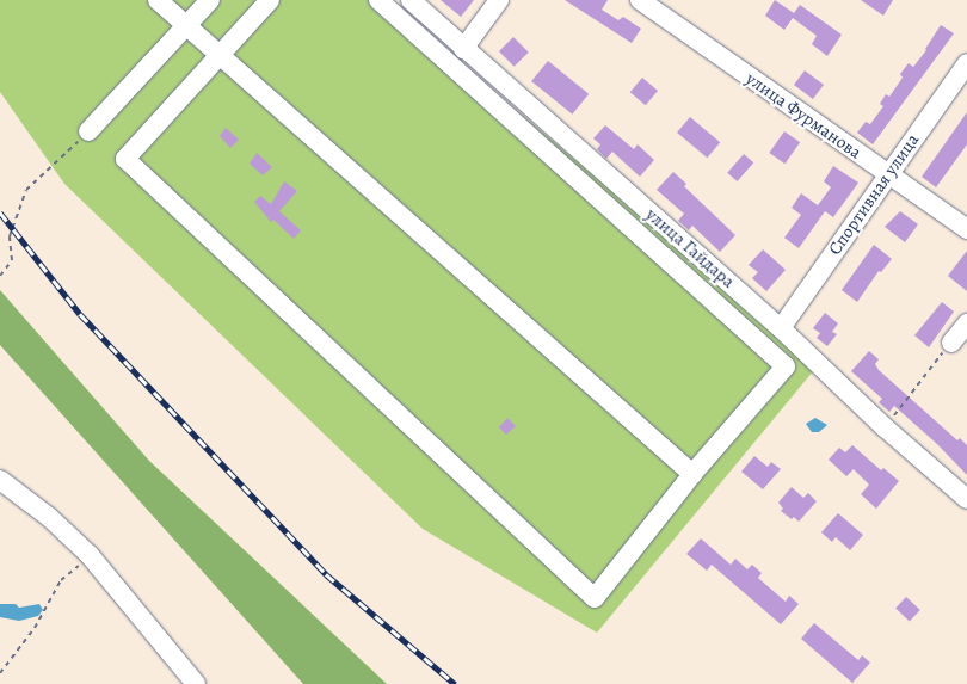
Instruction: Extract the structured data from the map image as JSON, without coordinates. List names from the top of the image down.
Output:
{
  "streets": {
    "street": ["улица Фурманова", "Спортивная улица", "улица Гайдара"]
  },
  "crossings": [
    ["улица Фурманова", "Спортивная улица"],
    ["Спортивная улица", "улица Гайдара"]
  ]
}
